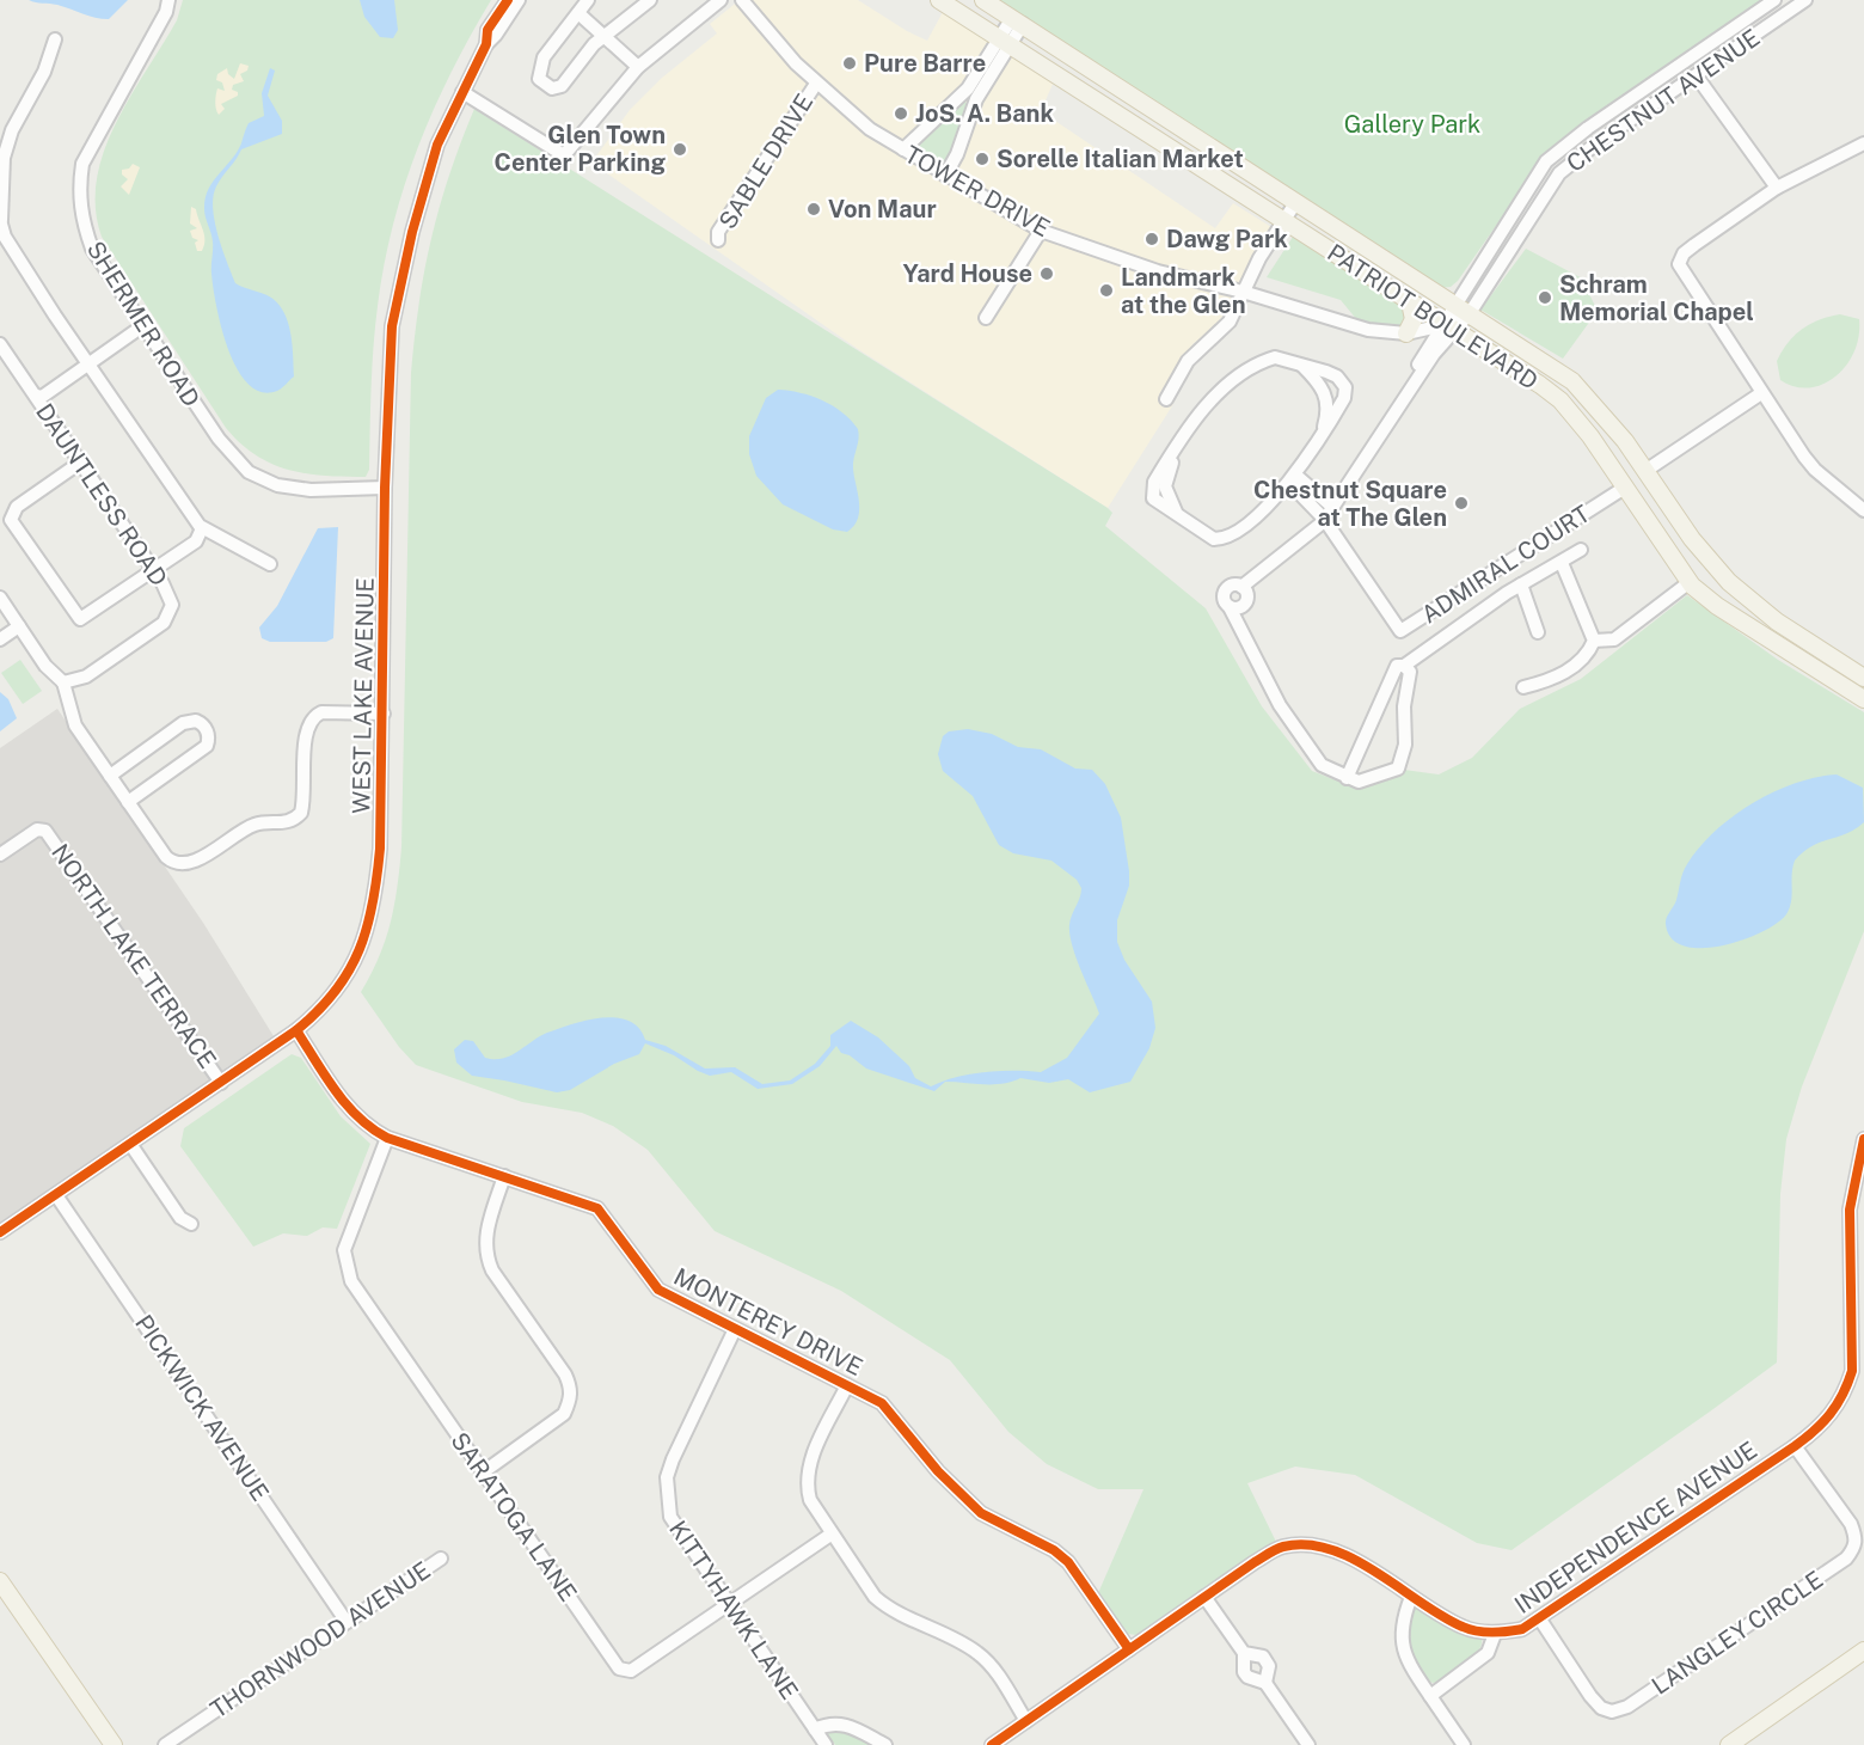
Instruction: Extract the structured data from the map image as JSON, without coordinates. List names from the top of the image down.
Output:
{
  "streets": {
    "main road": ["PATRIOT BOULEVARD"],
    "street": [
      "CHESTNUT AVENUE",
      "SABLE DRIVE",
      "TOWER DRIVE",
      "SHERMER ROAD",
      "DAUNTLESS ROAD",
      "ADMIRAL COURT",
      "WEST LAKE AVENUE",
      "NORTH LAKE TERRACE",
      "MONTEREY DRIVE",
      "PICKWICK AVENUE",
      "SARATOGA LANE",
      "INDEPENDENCE AVENUE",
      "KITTYHAWK LANE",
      "LANGLEY CIRCLE",
      "THORNWOOD AVENUE"
    ]
  },
  "crossings": [
    ["CHESTNUT AVENUE", "TOWER DRIVE"],
    ["CHESTNUT AVENUE", "PATRIOT BOULEVARD"],
    ["CHESTNUT AVENUE", "ADMIRAL COURT"],
    ["SABLE DRIVE", "TOWER DRIVE"],
    ["TOWER DRIVE", "PATRIOT BOULEVARD"],
    ["PATRIOT BOULEVARD", "ADMIRAL COURT"],
    ["SHERMER ROAD", "WEST LAKE AVENUE"],
    ["WEST LAKE AVENUE", "NORTH LAKE TERRACE"],
    ["WEST LAKE AVENUE", "MONTEREY DRIVE"],
    ["WEST LAKE AVENUE", "PICKWICK AVENUE"],
    ["MONTEREY DRIVE", "SARATOGA LANE"],
    ["MONTEREY DRIVE", "INDEPENDENCE AVENUE"],
    ["MONTEREY DRIVE", "KITTYHAWK LANE"],
    ["PICKWICK AVENUE", "THORNWOOD AVENUE"],
    ["SARATOGA LANE", "KITTYHAWK LANE"],
    ["INDEPENDENCE AVENUE", "LANGLEY CIRCLE"]
  ],
  "parks": ["Gallery Park"],
  "places": [
    "Pure Barre",
    "JoS. A. Bank",
    "Glen Town Center Parking",
    "Sorelle Italian Market",
    "Von Maur",
    "Dawg Park",
    "Yard House",
    "Landmark at the Glen",
    "Schram Memorial Chapel",
    "Chestnut Square at The Glen"
  ]
}
